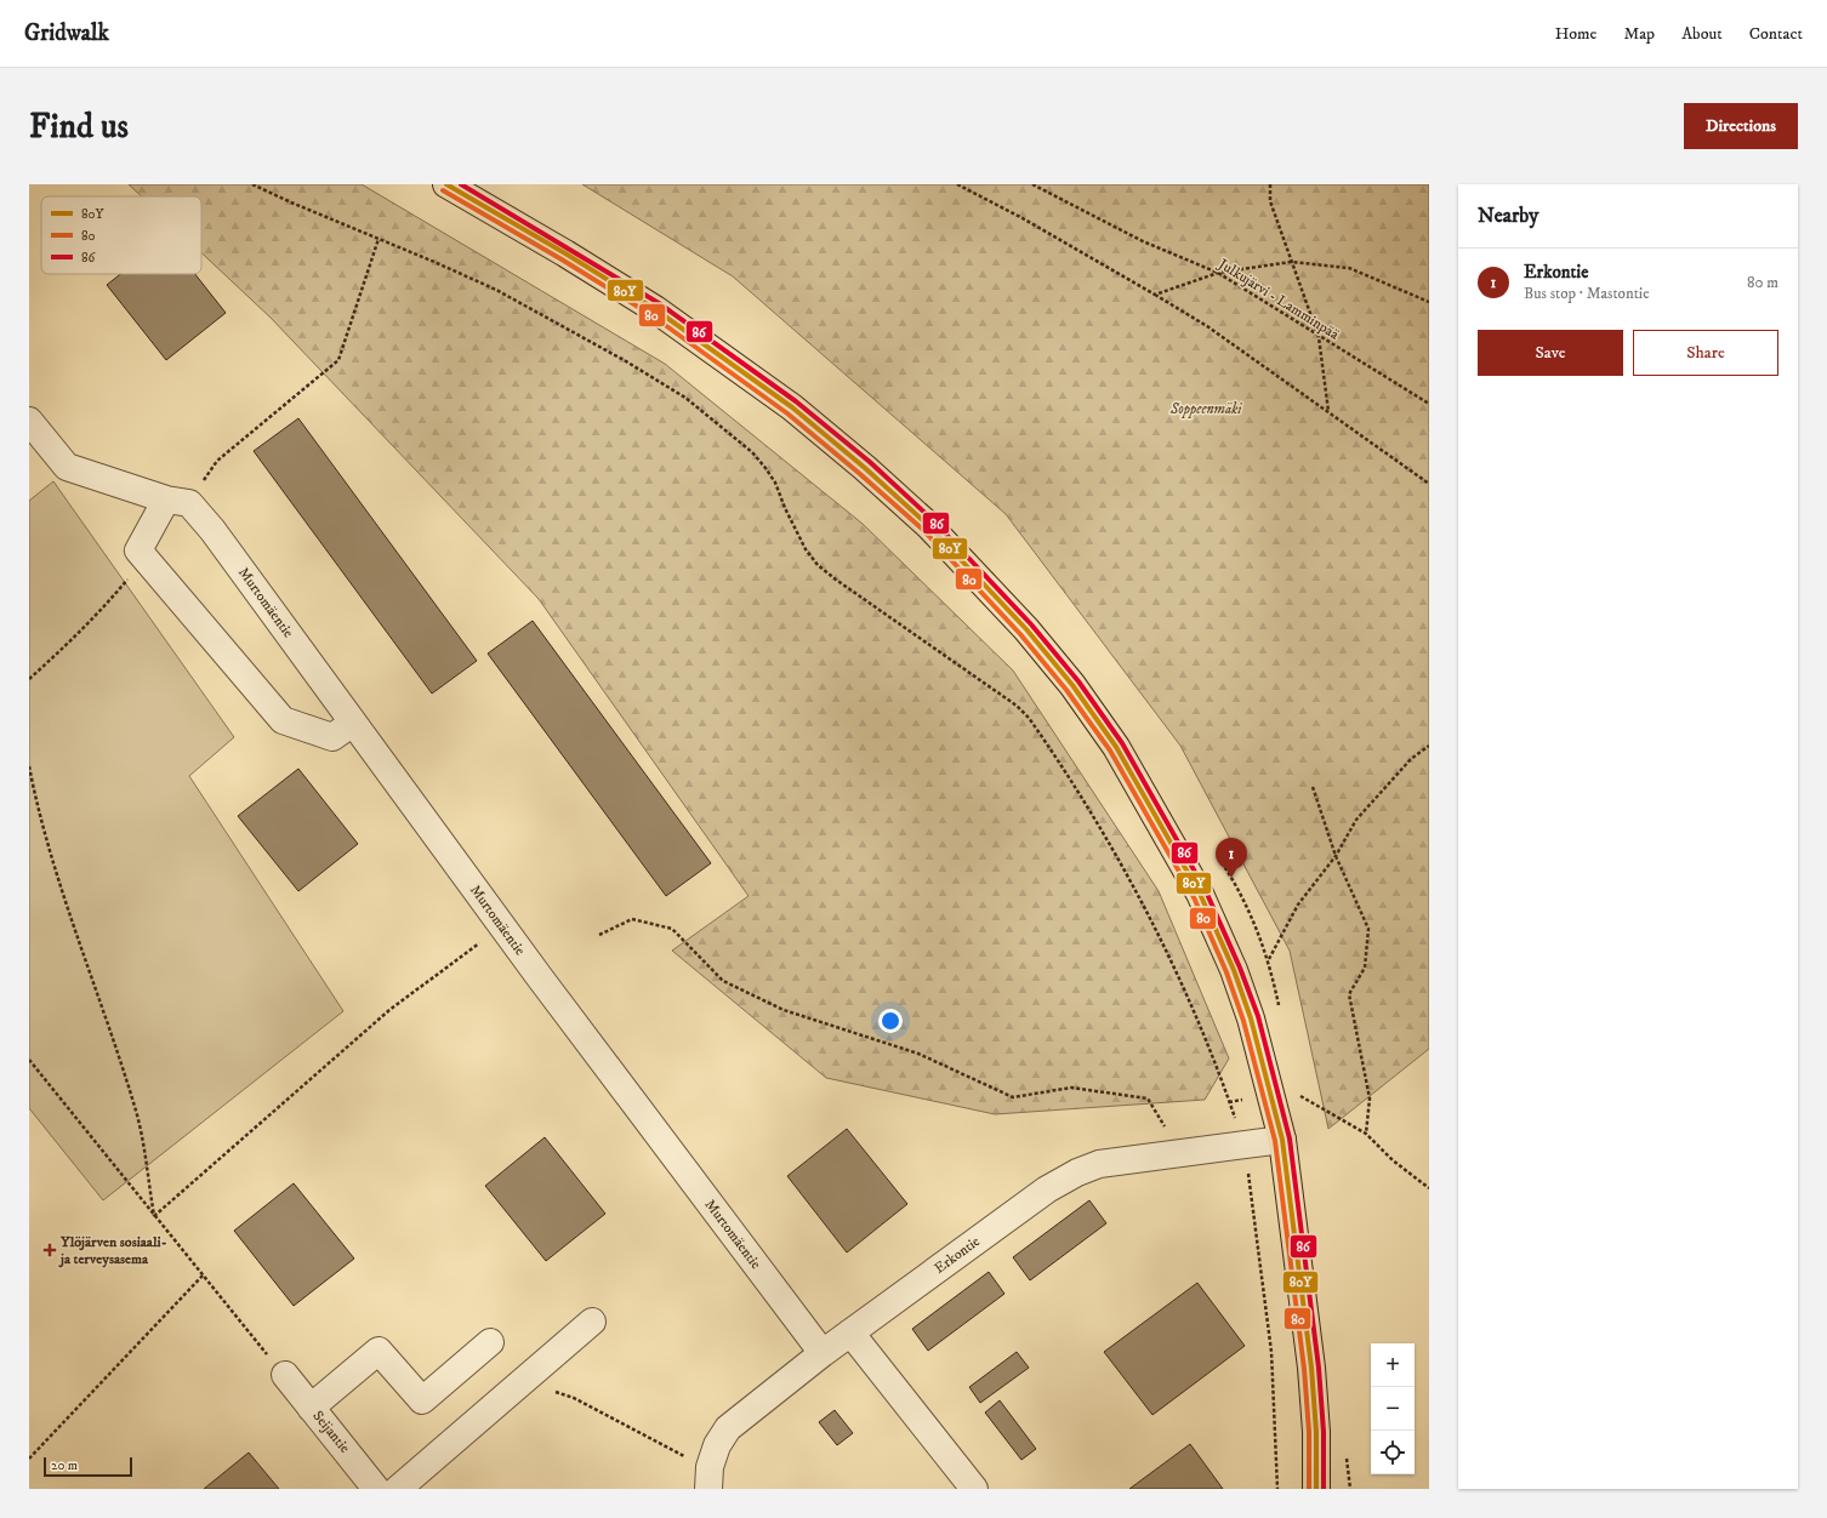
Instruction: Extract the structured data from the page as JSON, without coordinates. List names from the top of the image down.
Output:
{
  "streets": {
    "street": ["Murtomäentie", "Erkontie", "Seijantie"],
    "path": ["Julkujärvi - Lamminpää"]
  },
  "crossings": [
    ["Murtomäentie", "Erkontie"]
  ],
  "parks": ["Soppeenmäki"],
  "places": {
    "health": ["Ylöjärven sosiaali- ja terveysasema"]
  },
  "lines": ["transit line 80Y", "transit line 86", "transit line 80"],
  "legend": ["80Y", "80", "86"],
  "scale_bar": "20 m",
  "page": {
    "header": "Gridwalk",
    "nav": [
      "Home",
      "Map",
      "About",
      "Contact"
    ],
    "buttons": [
      "Directions",
      ["Save", "Share"]
    ],
    "title": "Find us",
    "heading": "Nearby",
    "list": [
      {
        "mark": "1",
        "name": "Erkontie",
        "note": "Bus stop · Mastontie",
        "value": "80 m"
      }
    ],
    "pins": "1",
    "map_buttons": ["+", "−"],
    "scale": "20 m"
  }
}
